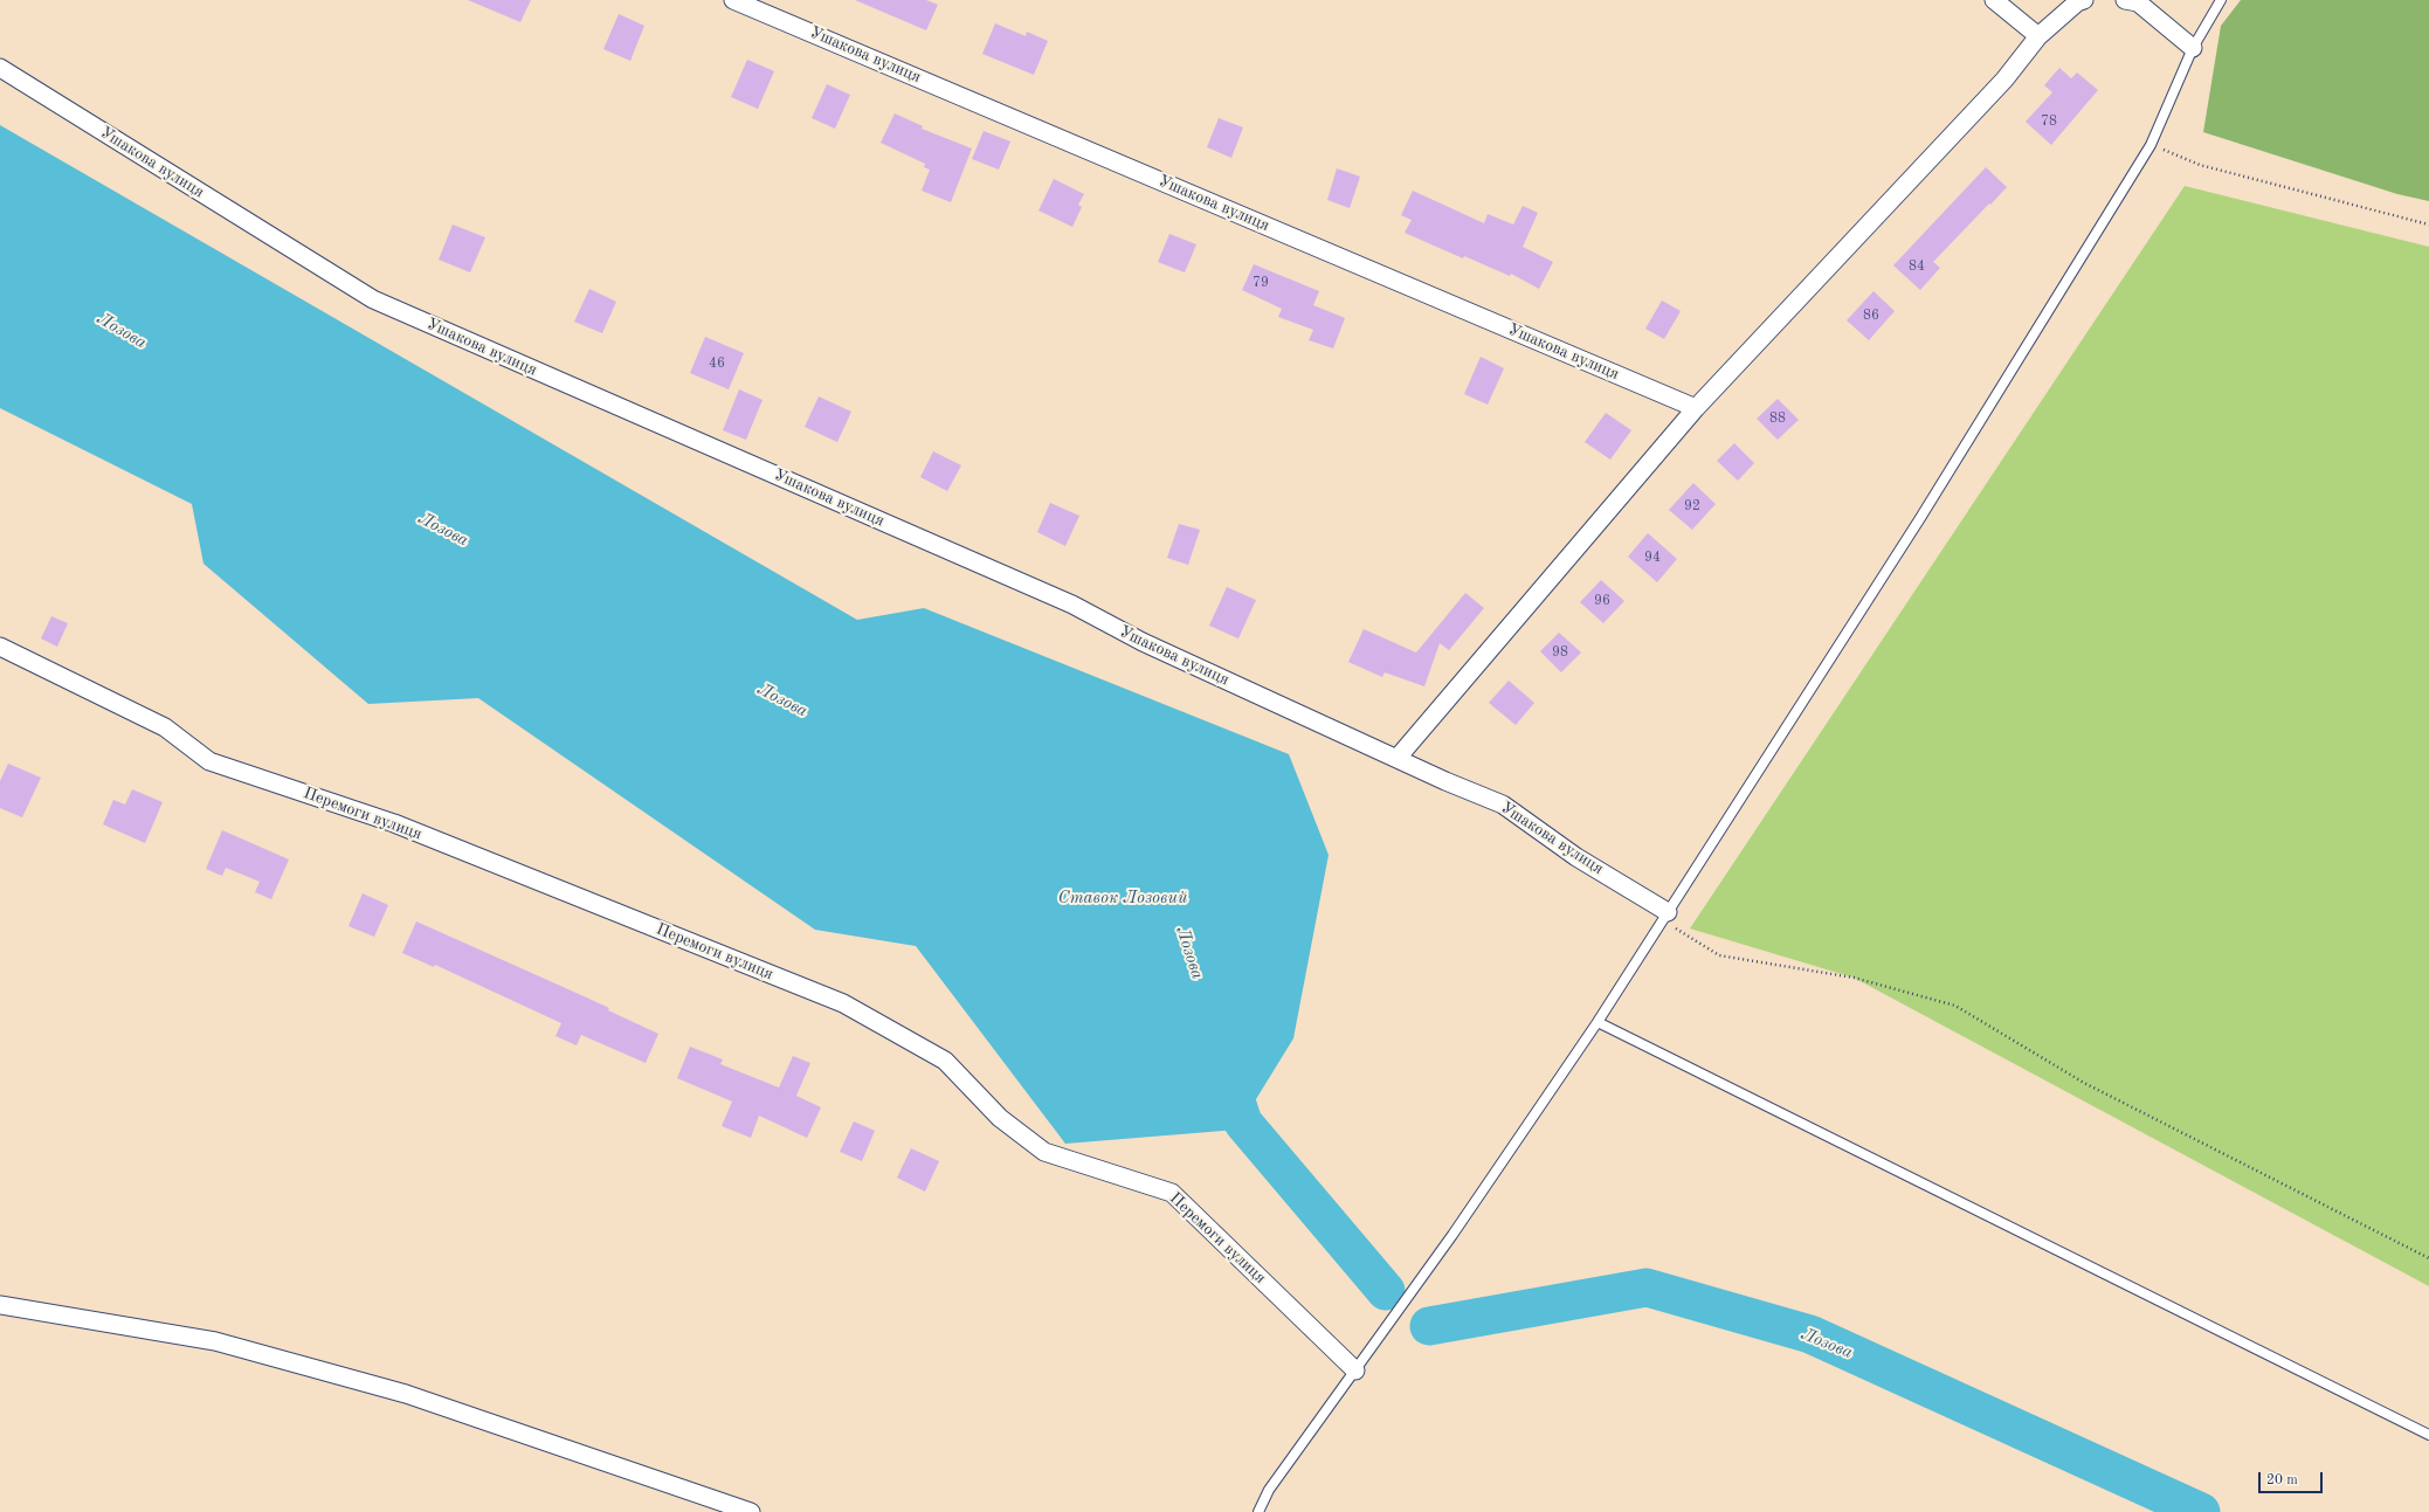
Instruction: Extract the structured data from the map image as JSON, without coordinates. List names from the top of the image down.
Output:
{
  "streets": {
    "street": ["Ушакова вулиця", "Перемоги вулиця"]
  },
  "water": ["Лозова", "Ставок Лозовий"],
  "house_numbers": [
    "78",
    "84",
    "79",
    "86",
    "46",
    "88",
    "92",
    "94",
    "96",
    "98"
  ],
  "scale_bar": "20 m"
}
